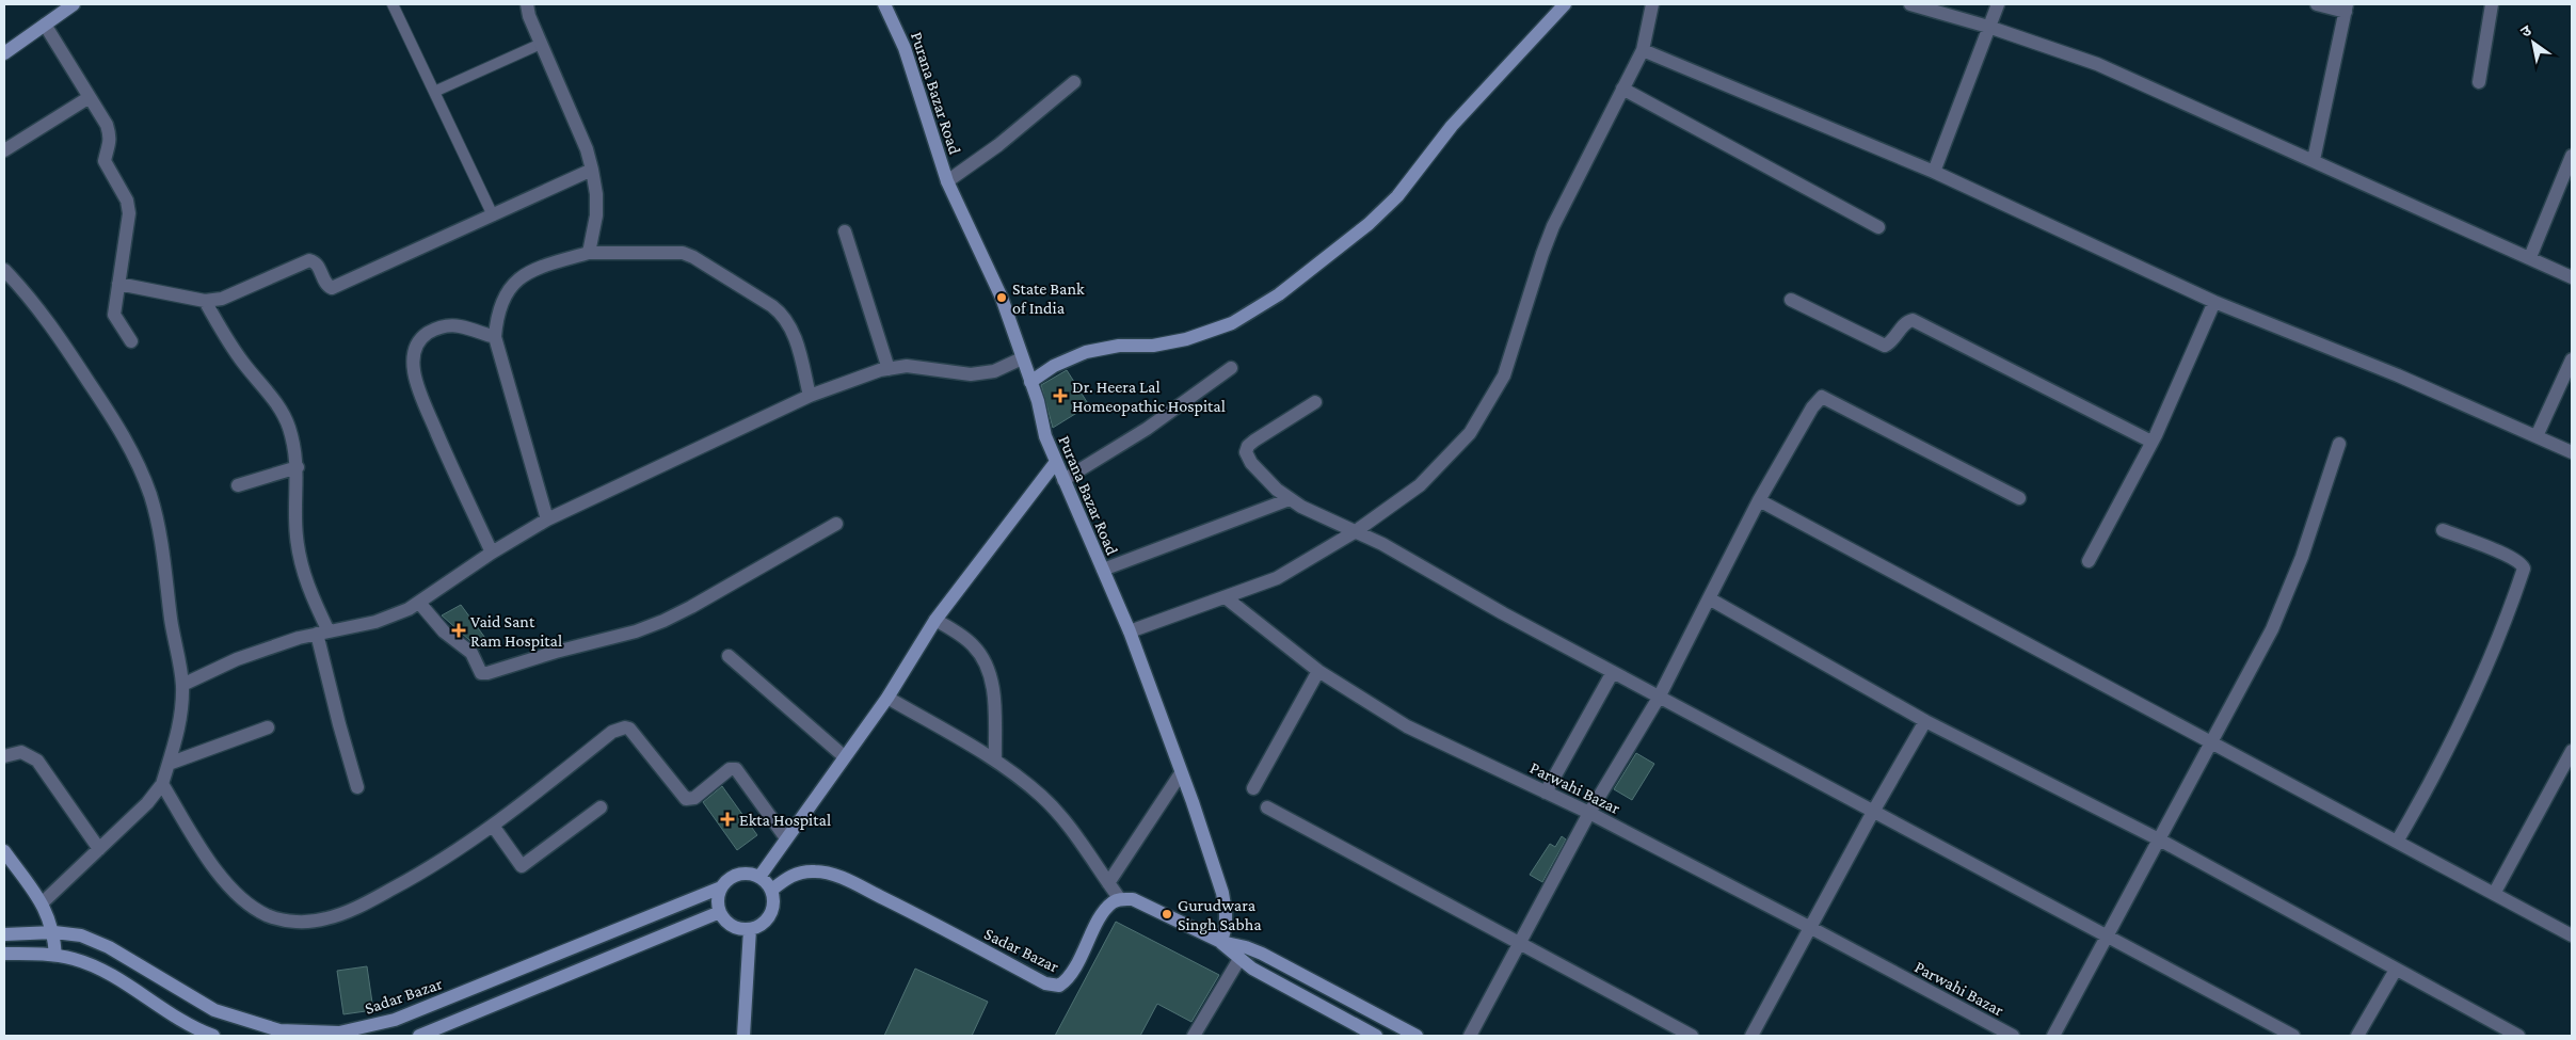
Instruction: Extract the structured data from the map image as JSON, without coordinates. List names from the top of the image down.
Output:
{
  "streets": {
    "street": ["Purana Bazar Road", "Parwahi Bazar", "Sadar Bazar"]
  },
  "places": {
    "other": ["State Bank of India", "Gurudwara Singh Sabha"],
    "health": ["Dr. Heera Lal Homeopathic Hospital", "Vaid Sant Ram Hospital", "Ekta Hospital"]
  },
  "north": "top left"
}
